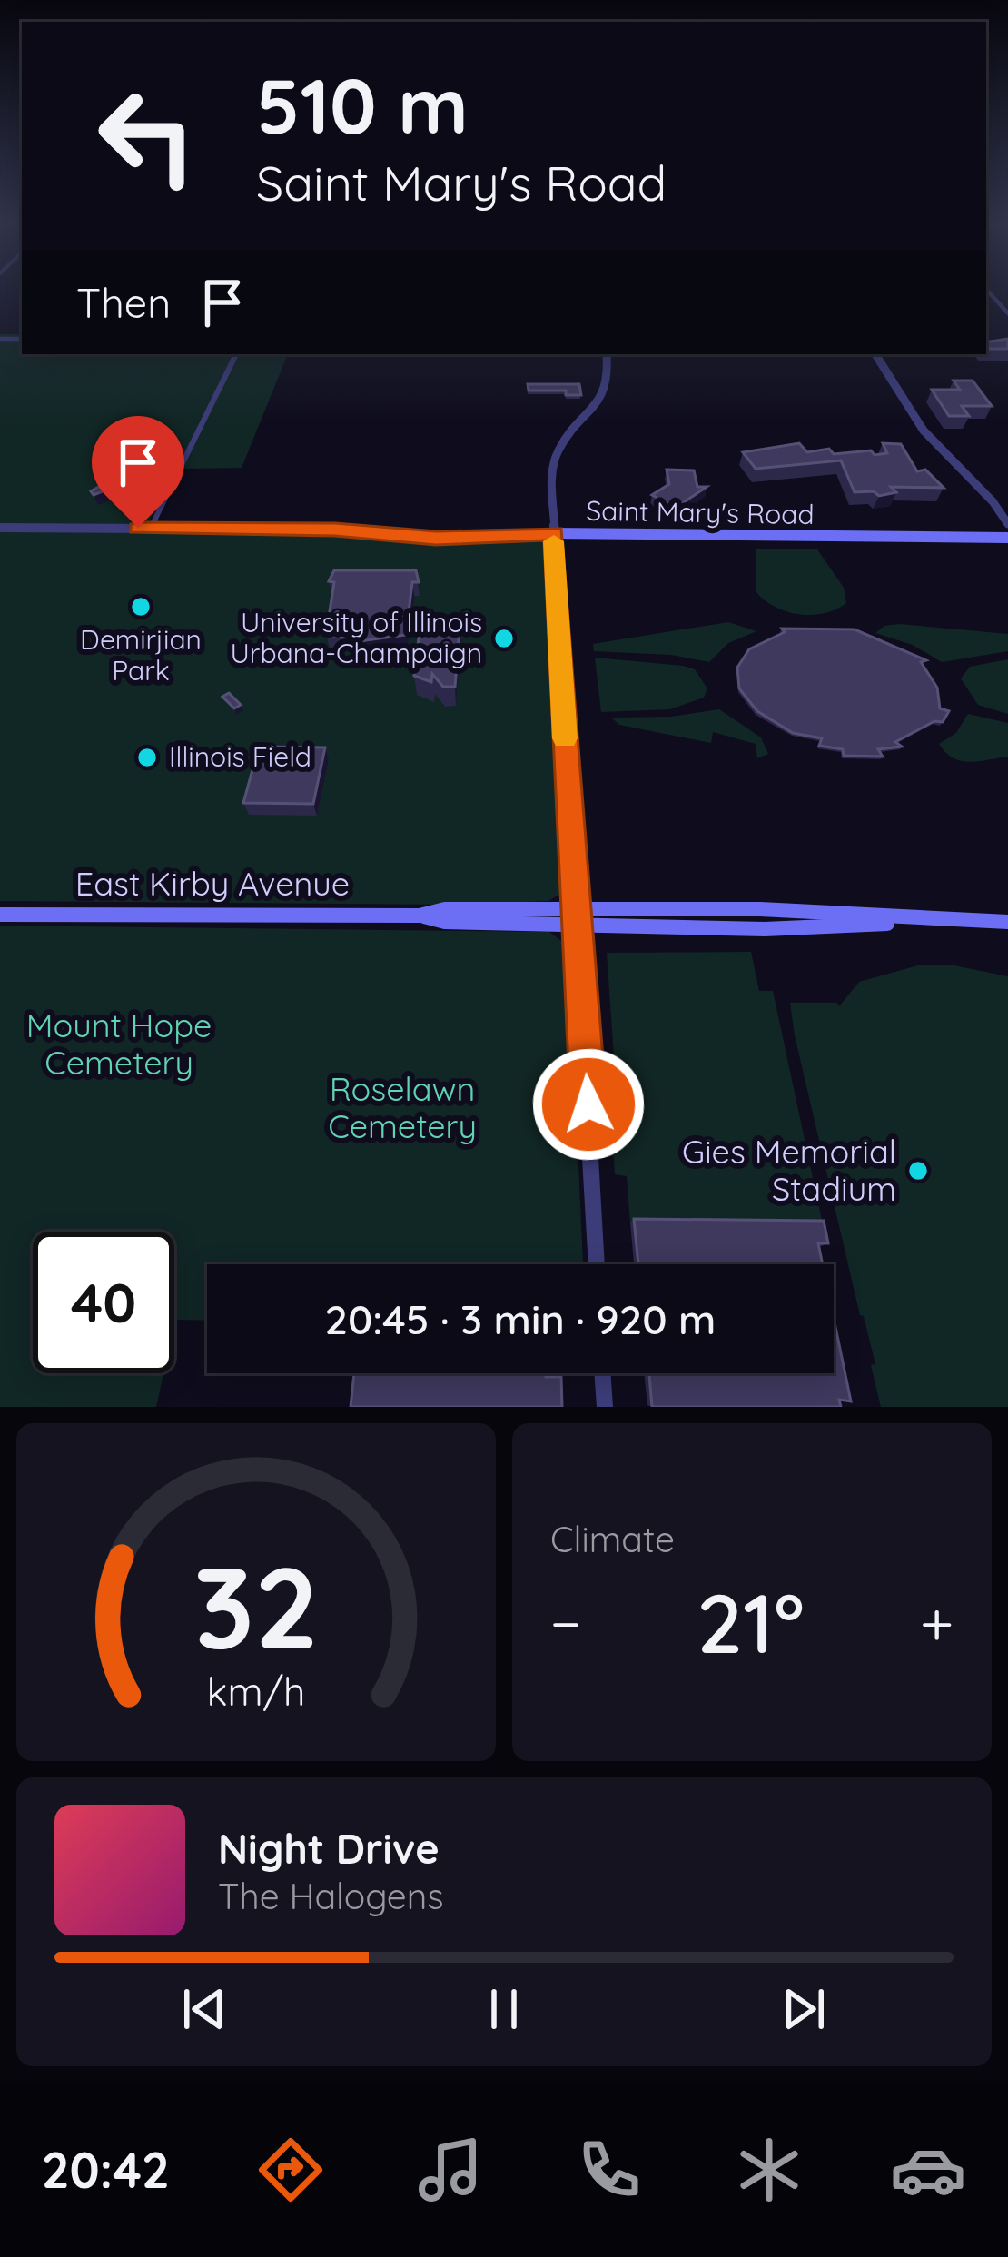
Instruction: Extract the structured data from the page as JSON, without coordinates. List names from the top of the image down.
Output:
{
  "streets": {
    "main road": ["Saint Mary's Road", "East Kirby Avenue"]
  },
  "parks": ["Mount Hope Cemetery", "Roselawn Cemetery"],
  "places": [
    "Demirjian Park",
    "University of Illinois Urbana-Champaign",
    "Illinois Field",
    "Gies Memorial Stadium"
  ],
  "page": {
    "turn": ["510 m", "Saint Mary's Road"],
    "then": "Then",
    "limit": "40",
    "trip": "20:45 · 3 min · 920 m",
    "tile": "Climate",
    "heat": ["−", "21°", "+"],
    "song": ["Night Drive", "The Halogens"],
    "tabs": "20:42",
    "gauge": ["32", "km/h"]
  }
}
